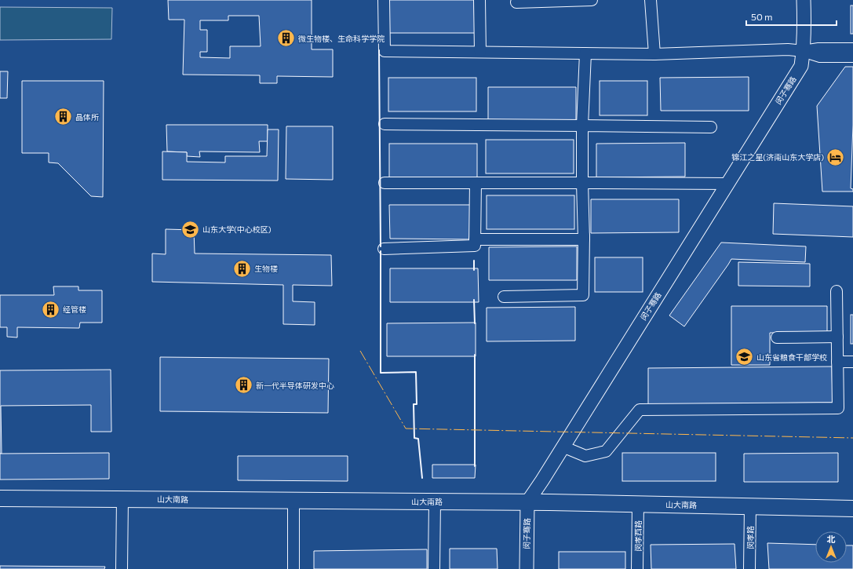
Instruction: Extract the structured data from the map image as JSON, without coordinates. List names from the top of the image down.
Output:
{
  "streets": {
    "main road": ["山大南路"],
    "street": ["闵子骞路", "闵孝西路", "闵孝路"]
  },
  "crossings": [
    ["闵子骞路", "山大南路"],
    ["山大南路", "闵孝西路"],
    ["山大南路", "闵孝路"]
  ],
  "places": {
    "building": [
      "微生物楼、生命科学学院",
      "晶体所",
      "生物楼",
      "经管楼",
      "新一代半导体研发中心"
    ],
    "hotel": ["锦江之星(济南山东大学店)"],
    "school or university": ["山东大学(中心校区)", "山东省粮食干部学校"]
  },
  "scale_bar": "50 m",
  "north": "top"
}
